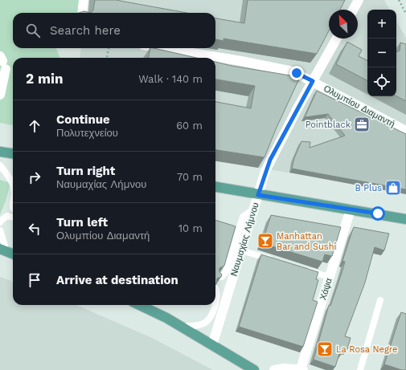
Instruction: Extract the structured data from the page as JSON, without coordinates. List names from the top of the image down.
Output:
{
  "streets": {
    "street": ["Ολυμπίου Διαμαντή", "Ναυμαχίας Λήμνου", "Χάψα"]
  },
  "crossings": [
    ["Ολυμπίου Διαμαντή", "Ναυμαχίας Λήμνου"]
  ],
  "places": {
    "office": ["Pointblack"],
    "shop": ["B Plus"],
    "bar": ["Manhattan Bar and Sushi", "La Rosa Negre"]
  },
  "north": "top left",
  "page": {
    "map_buttons": ["+", "−"],
    "search": "Search here",
    "heading": ["2 min", "Walk · 140 m"],
    "list": [
      ["Continue", "Πολυτεχνείου", "60 m"],
      ["Turn right", "Ναυμαχίας Λήμνου", "70 m"],
      ["Turn left", "Ολυμπίου Διαμαντή", "10 m"],
      "Arrive at destination"
    ]
  }
}
